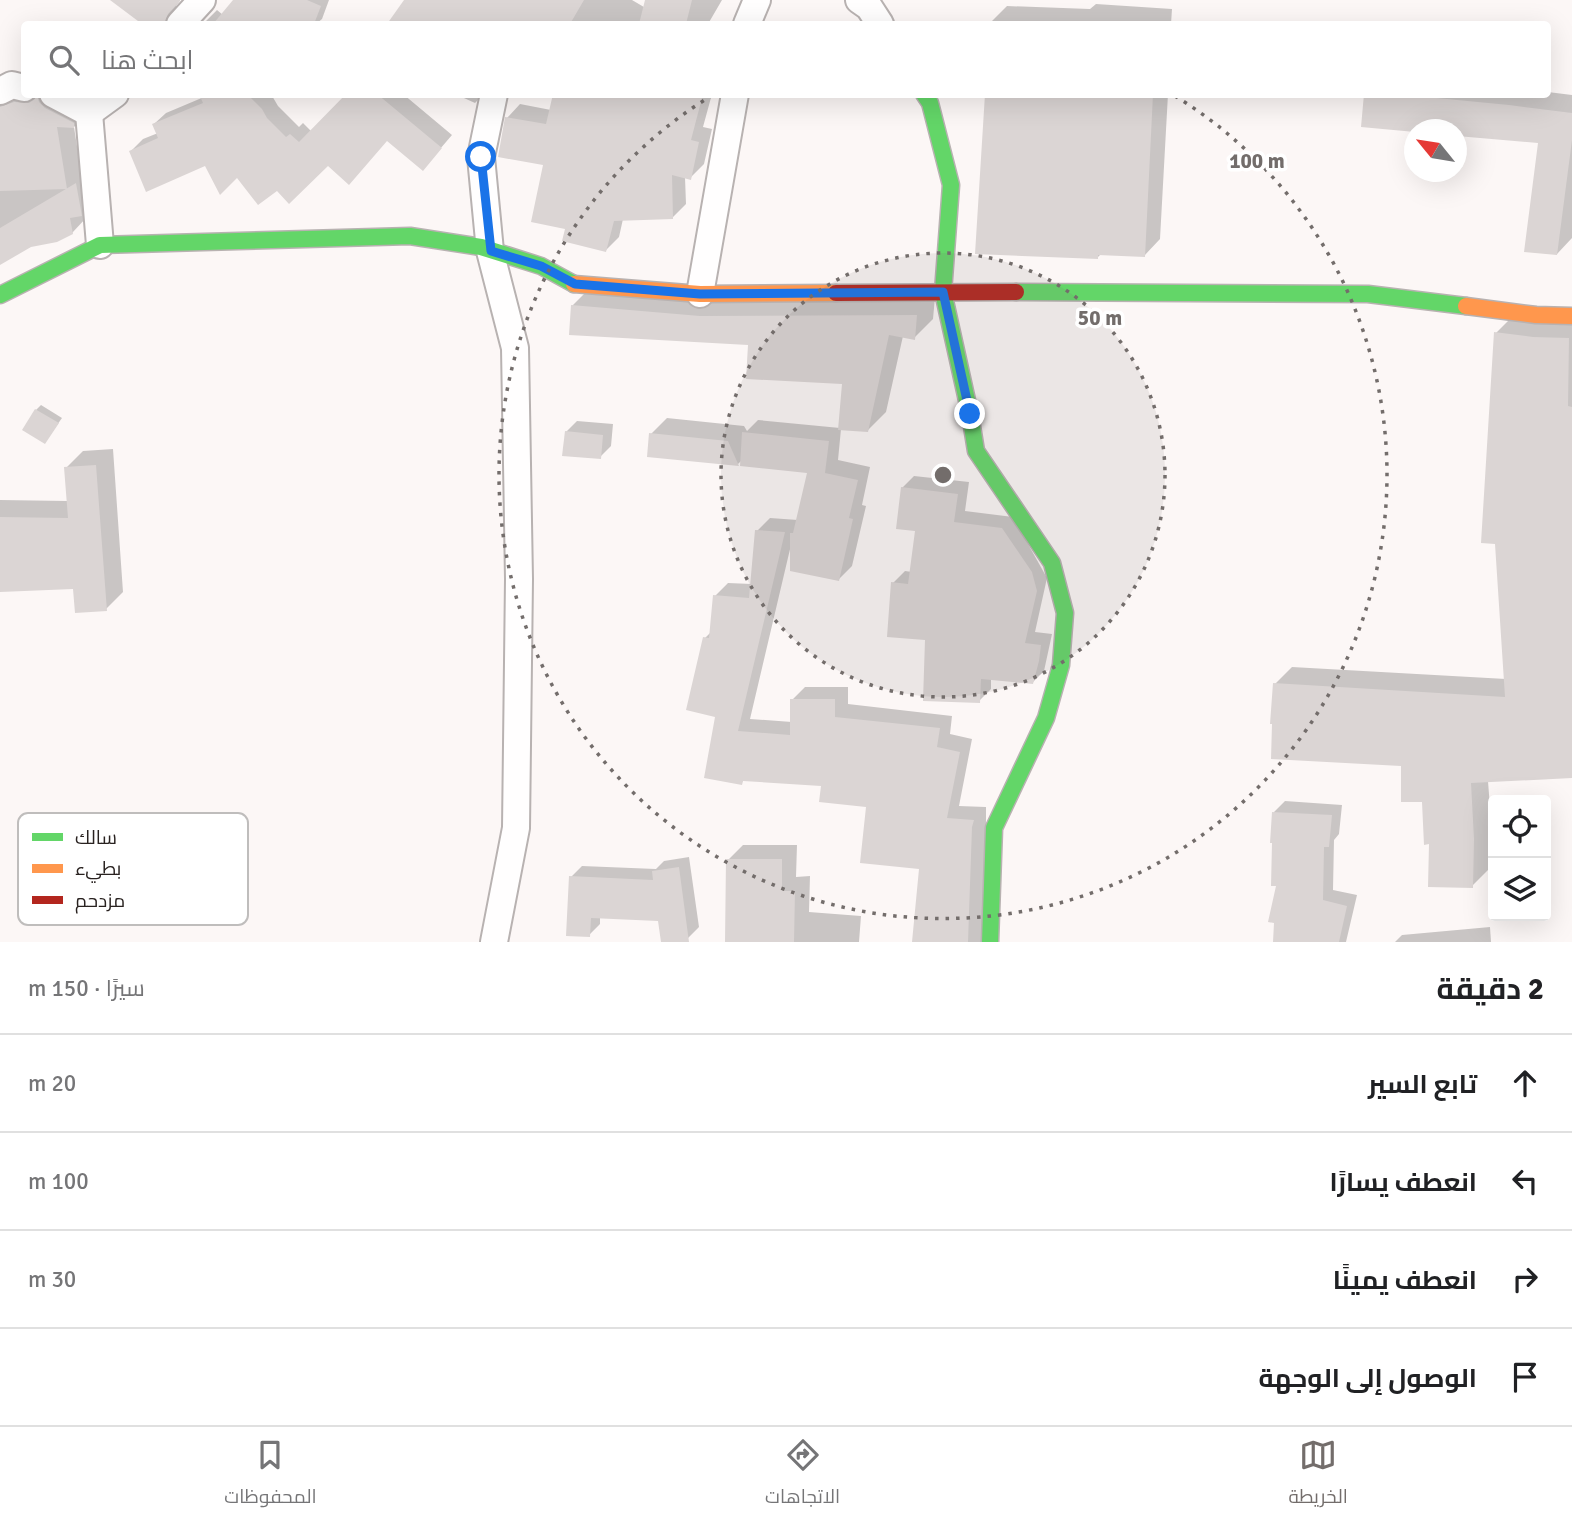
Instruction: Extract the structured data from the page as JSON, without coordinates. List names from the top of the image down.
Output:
{
  "legend": ["سالك", "بطيء", "مزدحم"],
  "north": "top left",
  "page": {
    "search": "ابحث هنا",
    "heading": ["2 دقيقة", "سيرًا · 150 m"],
    "list": [
      ["تابع السير", "20 m"],
      ["انعطف يسارًا", "100 m"],
      ["انعطف يمينًا", "30 m"],
      "الوصول إلى الوجهة"
    ],
    "nav": ["الخريطة", "الاتجاهات", "المحفوظات"]
  },
  "rings": ["100 m", "50 m"]
}
